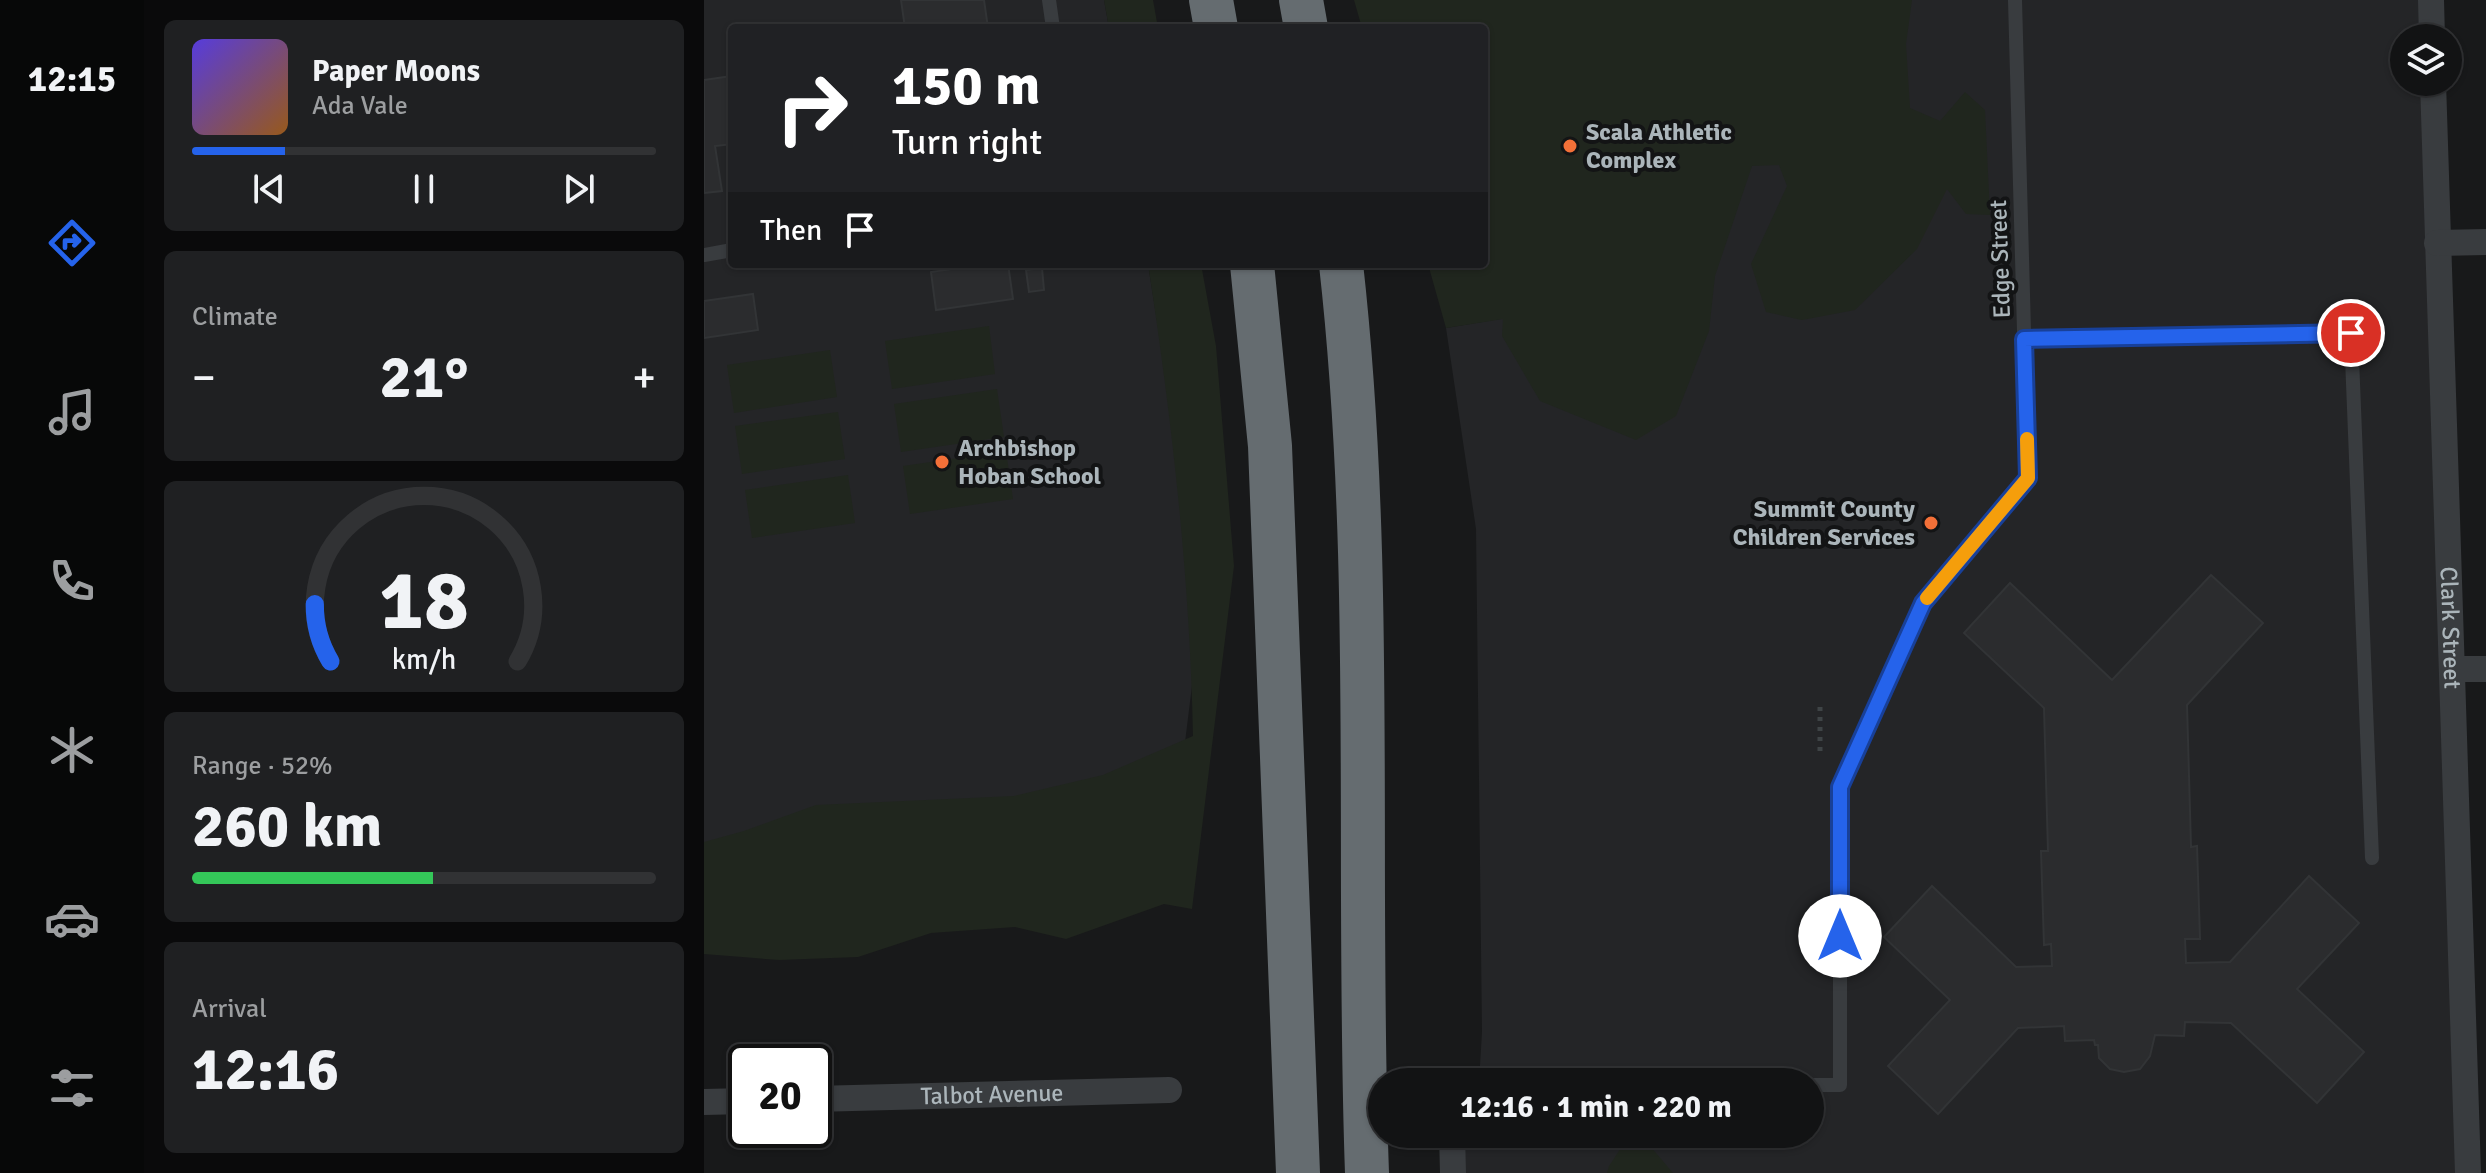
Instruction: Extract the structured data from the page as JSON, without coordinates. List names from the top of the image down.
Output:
{
  "streets": {
    "street": ["Clark Street", "Talbot Avenue"],
    "lane": ["Edge Street"]
  },
  "places": ["Scala Athletic Complex", "Archbishop Hoban School", "Summit County Children Services"],
  "page": {
    "tabs": "12:15",
    "turn": ["150 m", "Turn right"],
    "song": ["Paper Moons", "Ada Vale"],
    "then": "Then",
    "tile": [
      "Climate",
      ["Range · 52%", "260 km"],
      ["Arrival", "12:16"]
    ],
    "heat": ["−", "21°", "+"],
    "limit": "20",
    "trip": "12:16 · 1 min · 220 m",
    "gauge": ["18", "km/h"]
  }
}
